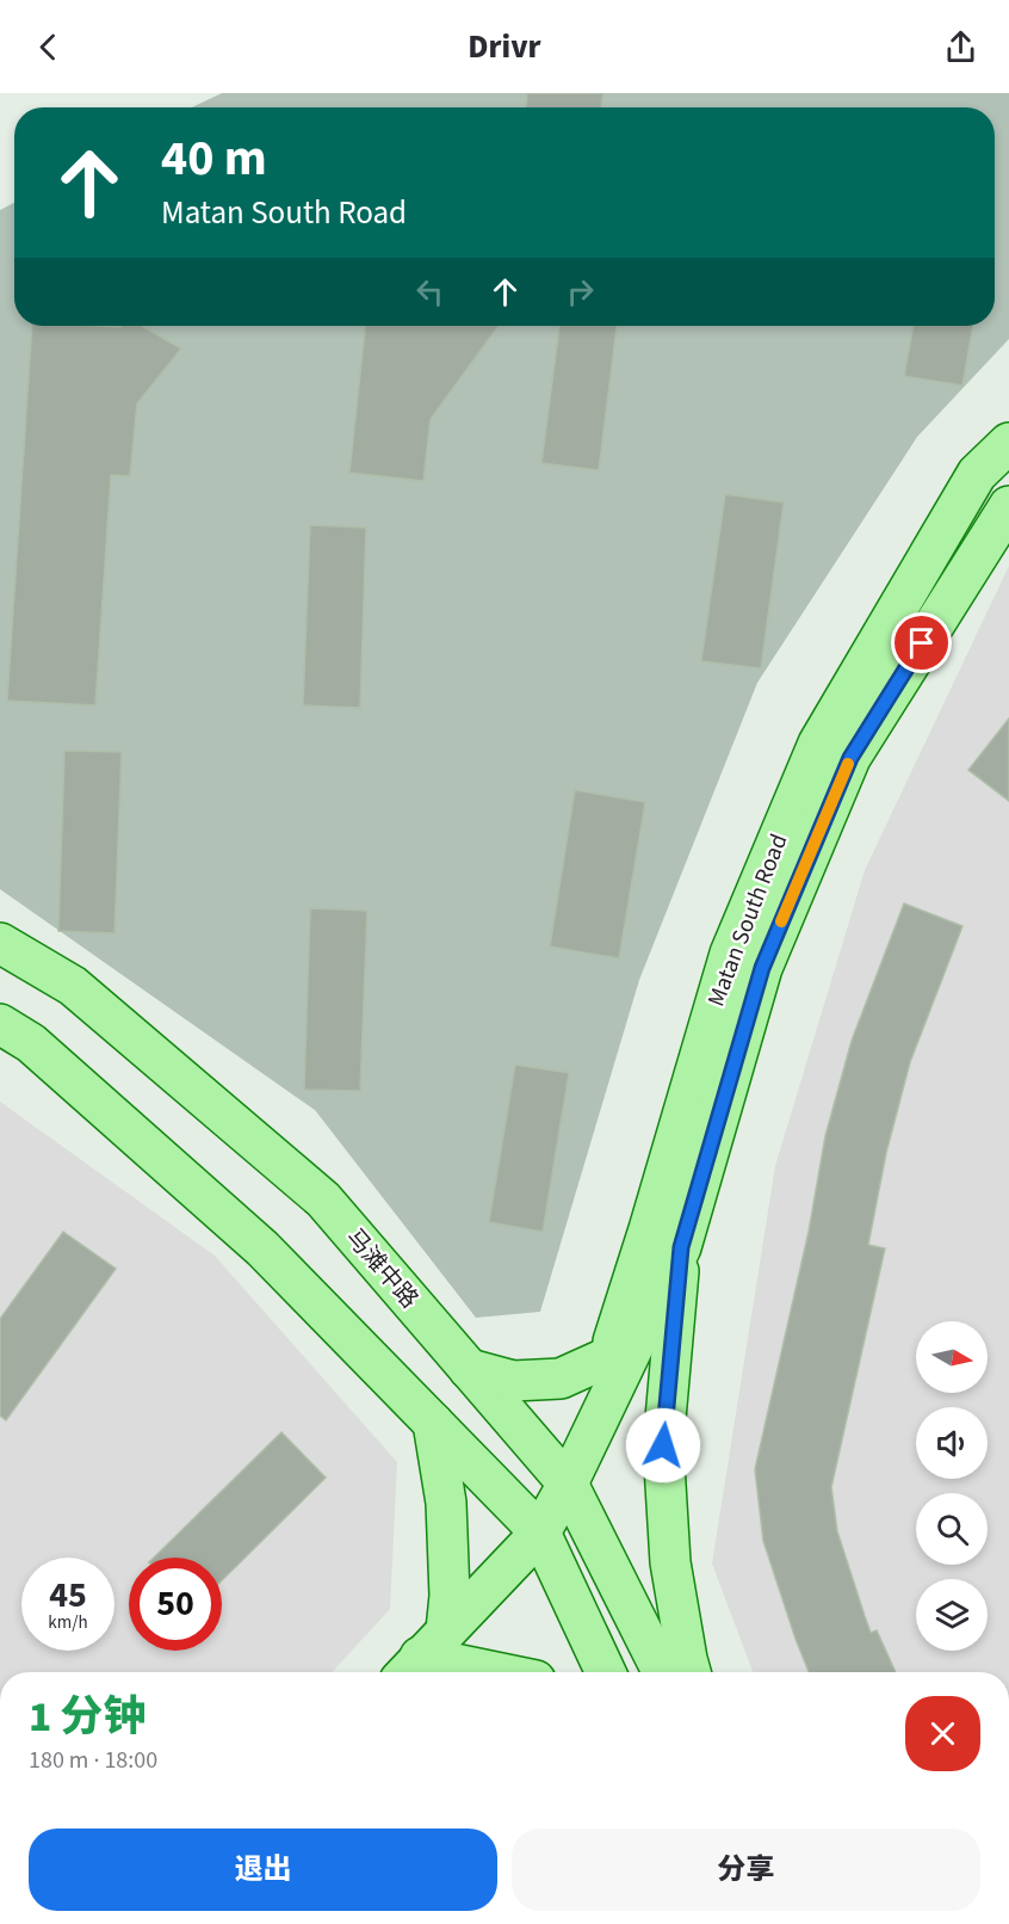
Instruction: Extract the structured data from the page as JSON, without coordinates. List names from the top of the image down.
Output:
{
  "streets": {
    "main road": ["Matan South Road", "马滩中路"]
  },
  "crossings": [
    ["Matan South Road", "马滩中路"]
  ],
  "north": "right",
  "page": {
    "header": "Drivr",
    "turn": ["40 m", "Matan South Road"],
    "speed": "45 km/h",
    "limit": "50",
    "heading": ["1 分钟", "180 m · 18:00"],
    "buttons": ["退出", "分享"]
  }
}
